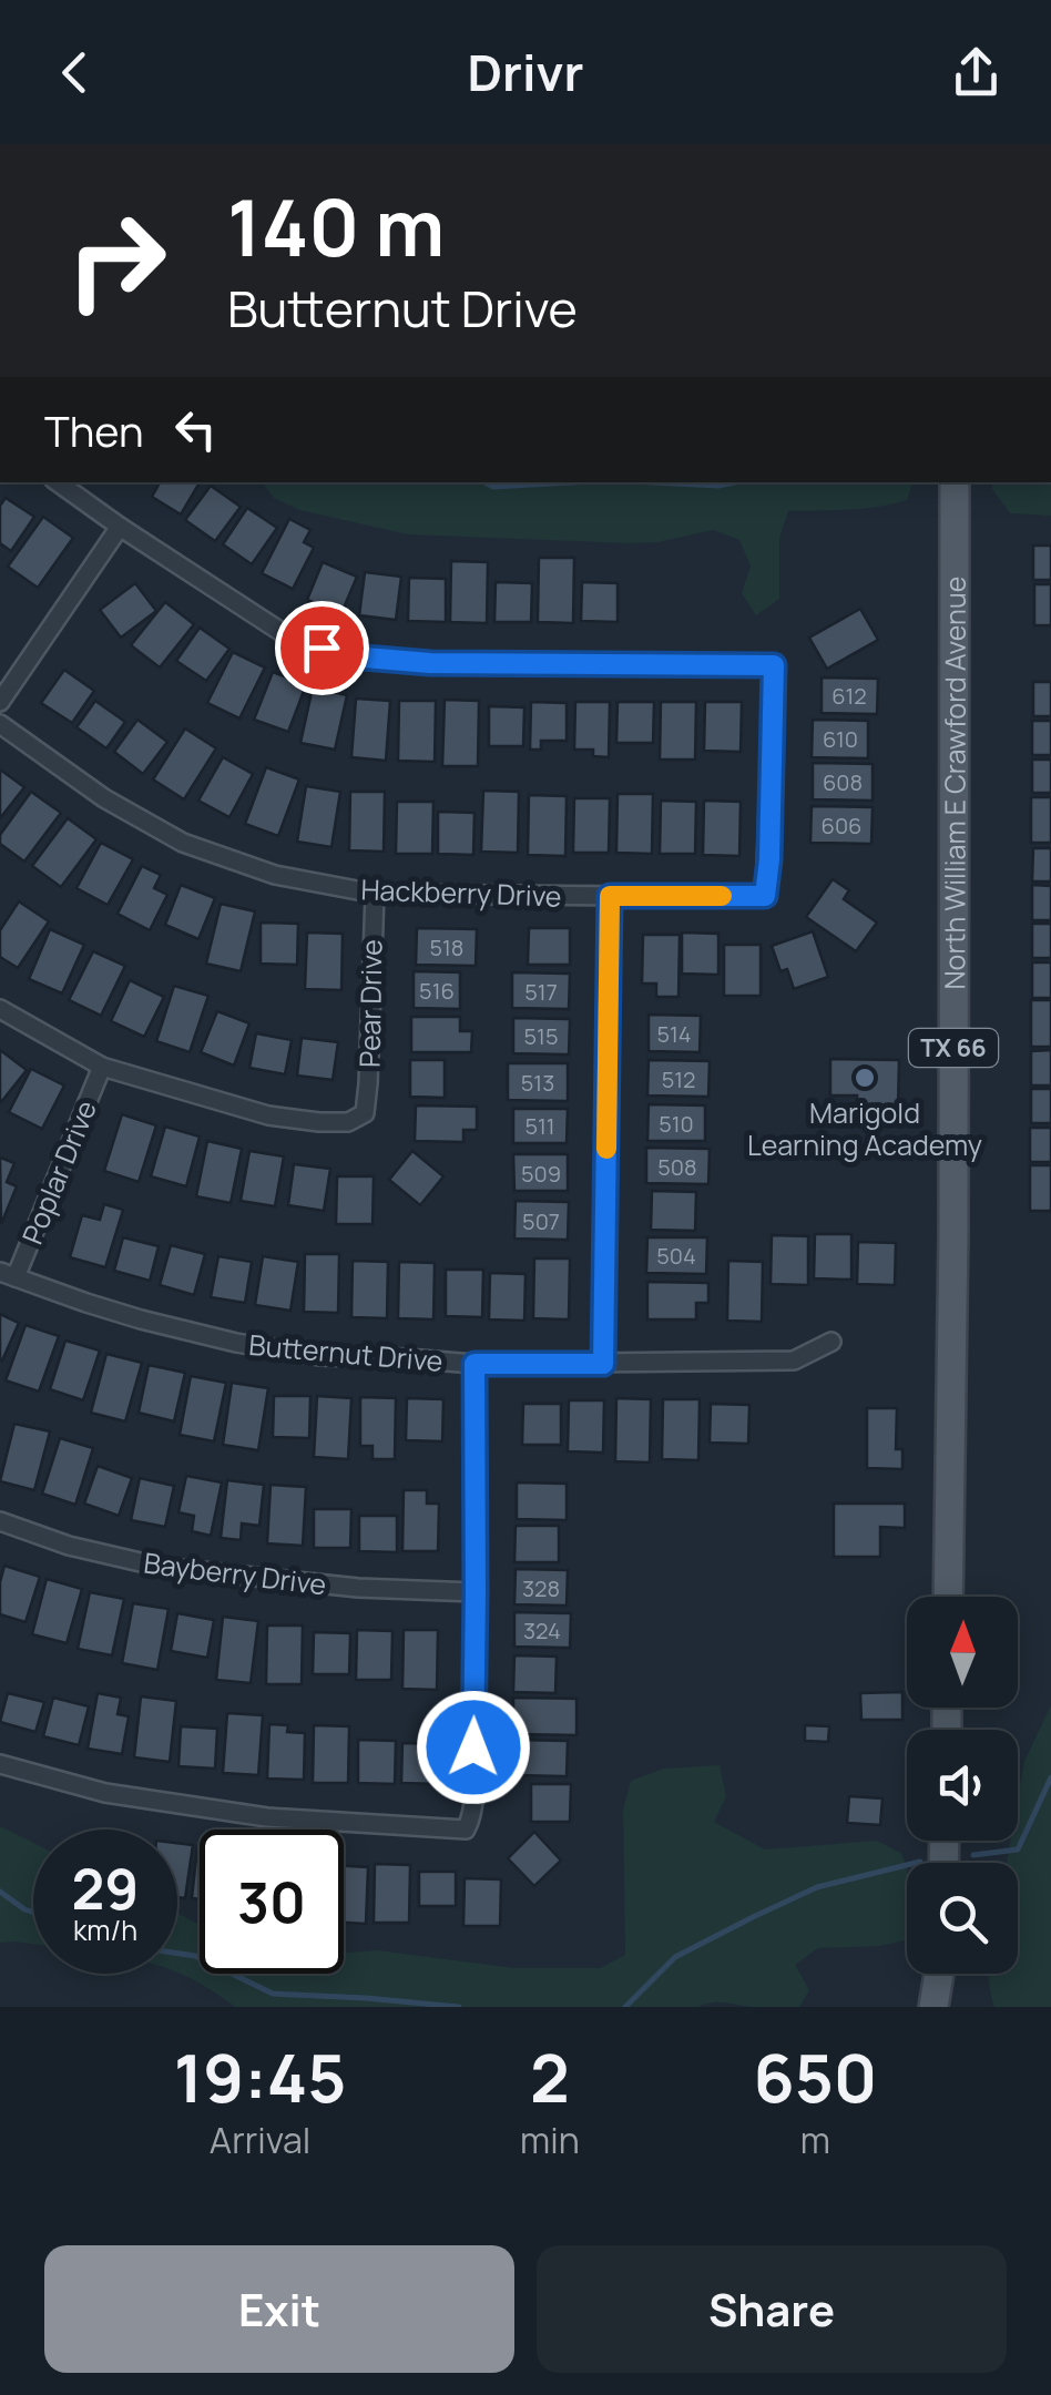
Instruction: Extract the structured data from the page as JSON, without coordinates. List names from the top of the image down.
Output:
{
  "streets": {
    "main road": ["North William E Crawford Avenue", "TX 66"],
    "street": [
      "Hackberry Drive",
      "Pear Drive",
      "Poplar Drive",
      "Butternut Drive",
      "Bayberry Drive"
    ]
  },
  "crossings": [
    ["Hackberry Drive", "Pear Drive"],
    ["Pear Drive", "Poplar Drive"],
    ["Poplar Drive", "Butternut Drive"]
  ],
  "places": ["Marigold Learning Academy"],
  "house_numbers": [
    "612",
    "610",
    "608",
    "606",
    "518",
    "516",
    "517",
    "514",
    "515",
    "512",
    "513",
    "510",
    "511",
    "508",
    "509",
    "507",
    "504",
    "328",
    "324"
  ],
  "north": "top",
  "page": {
    "header": "Drivr",
    "turn": ["140 m", "Butternut Drive"],
    "then": "Then",
    "speed": "29 km/h",
    "limit": "30",
    "eta": [
      "19:45",
      "Arrival",
      "2",
      "min",
      "650",
      "m"
    ],
    "buttons": ["Exit", "Share"]
  }
}
